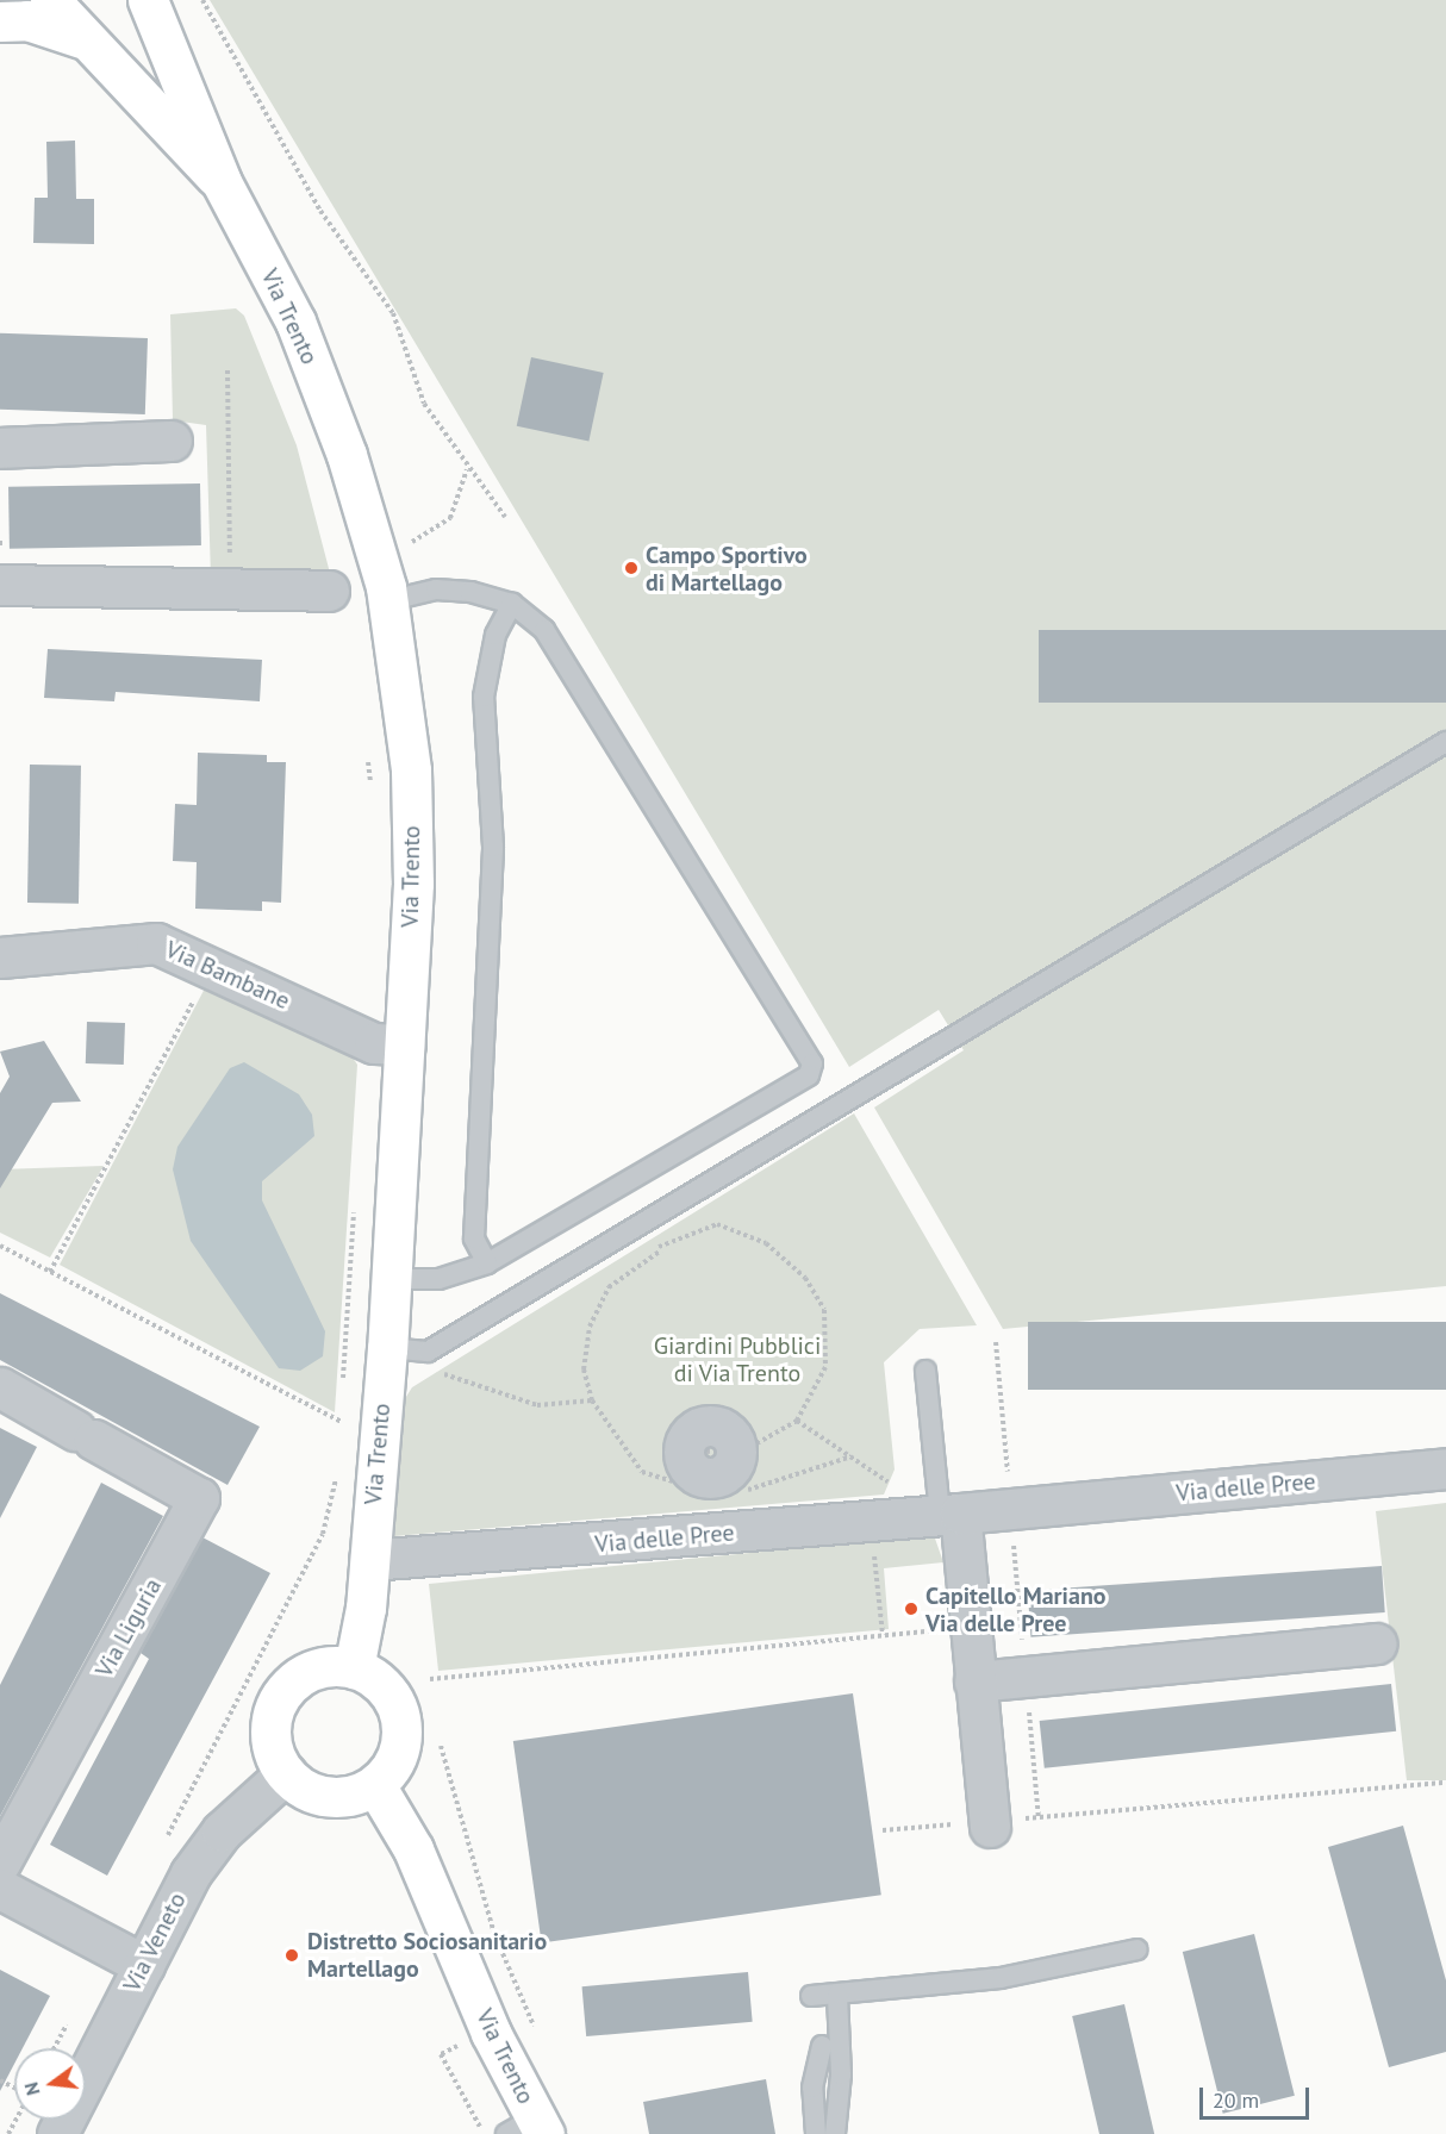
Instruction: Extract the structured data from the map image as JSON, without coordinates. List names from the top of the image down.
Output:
{
  "streets": {
    "street": [
      "Via Trento",
      "Via Bambane",
      "Via delle Pree",
      "Via Liguria",
      "Via Veneto"
    ]
  },
  "crossings": [
    ["Via Trento", "Via Bambane"],
    ["Via Trento", "Via delle Pree"],
    ["Via Trento", "Via Veneto"]
  ],
  "parks": ["Giardini Pubblici di Via Trento"],
  "places": ["Campo Sportivo di Martellago", "Capitello Mariano Via delle Pree", "Distretto Sociosanitario Martellago"],
  "scale_bar": "20 m",
  "north": "left"
}
